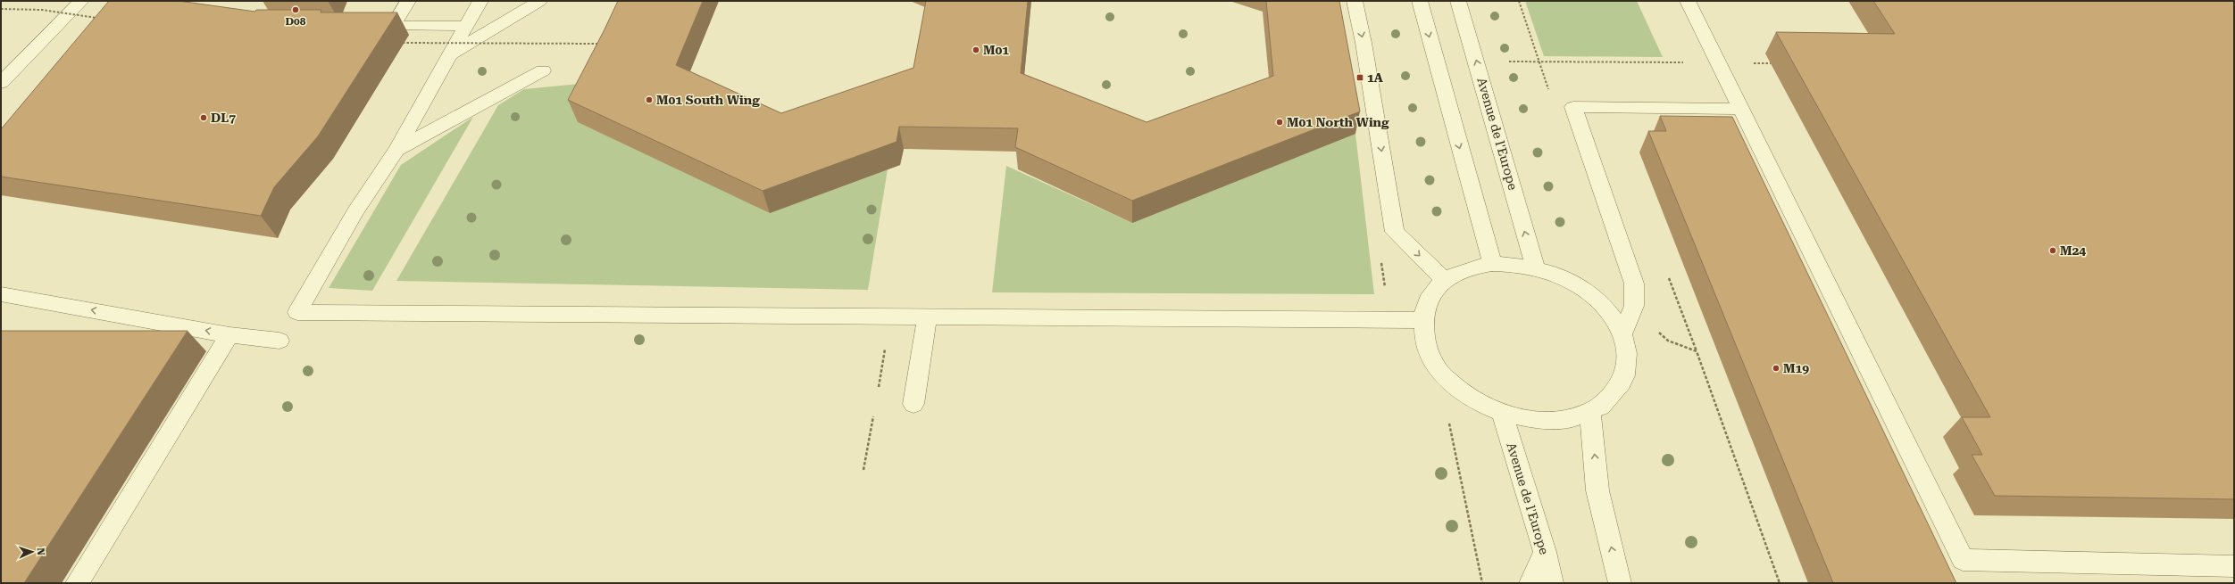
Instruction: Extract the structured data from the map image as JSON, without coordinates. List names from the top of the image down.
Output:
{
  "streets": {
    "street": ["Avenue de l'Europe"]
  },
  "places": {
    "other": [
      "D08",
      "M01",
      "M01 South Wing",
      "DL7",
      "M01 North Wing",
      "M24",
      "M19"
    ],
    "transit": ["1A"]
  },
  "north": "right"
}
